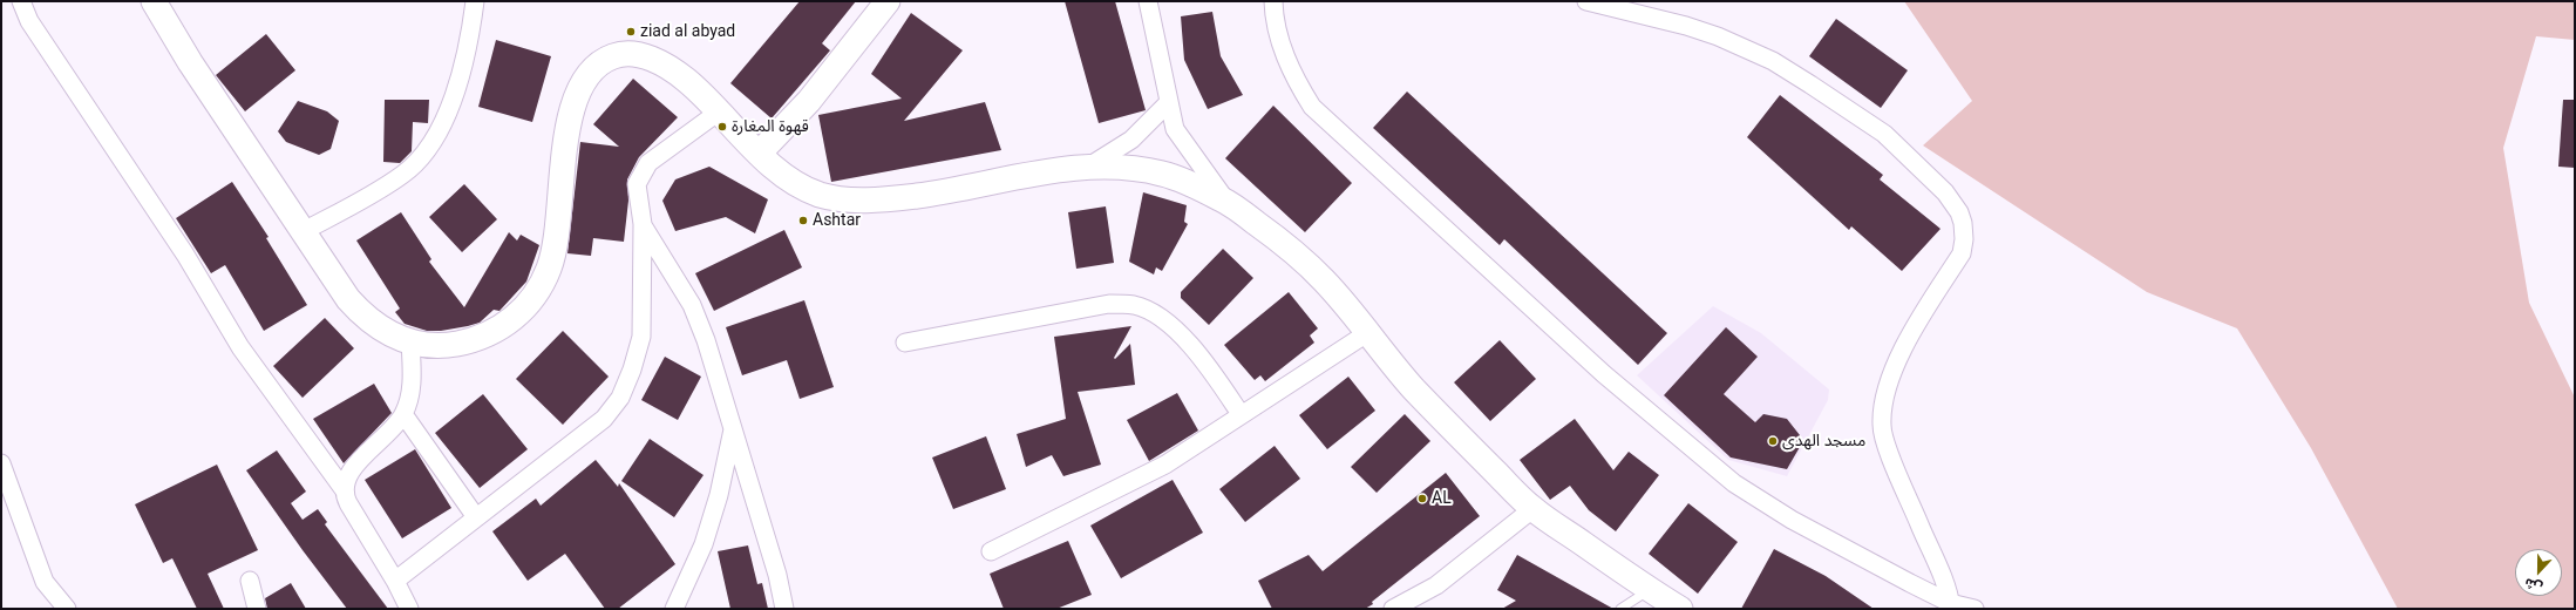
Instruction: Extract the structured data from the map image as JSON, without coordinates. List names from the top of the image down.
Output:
{
  "places": [
    "ziad al abyad",
    "قهوة المغارة",
    "Ashtar",
    "مسجد الهدى",
    "AL"
  ],
  "north": "bottom"
}
